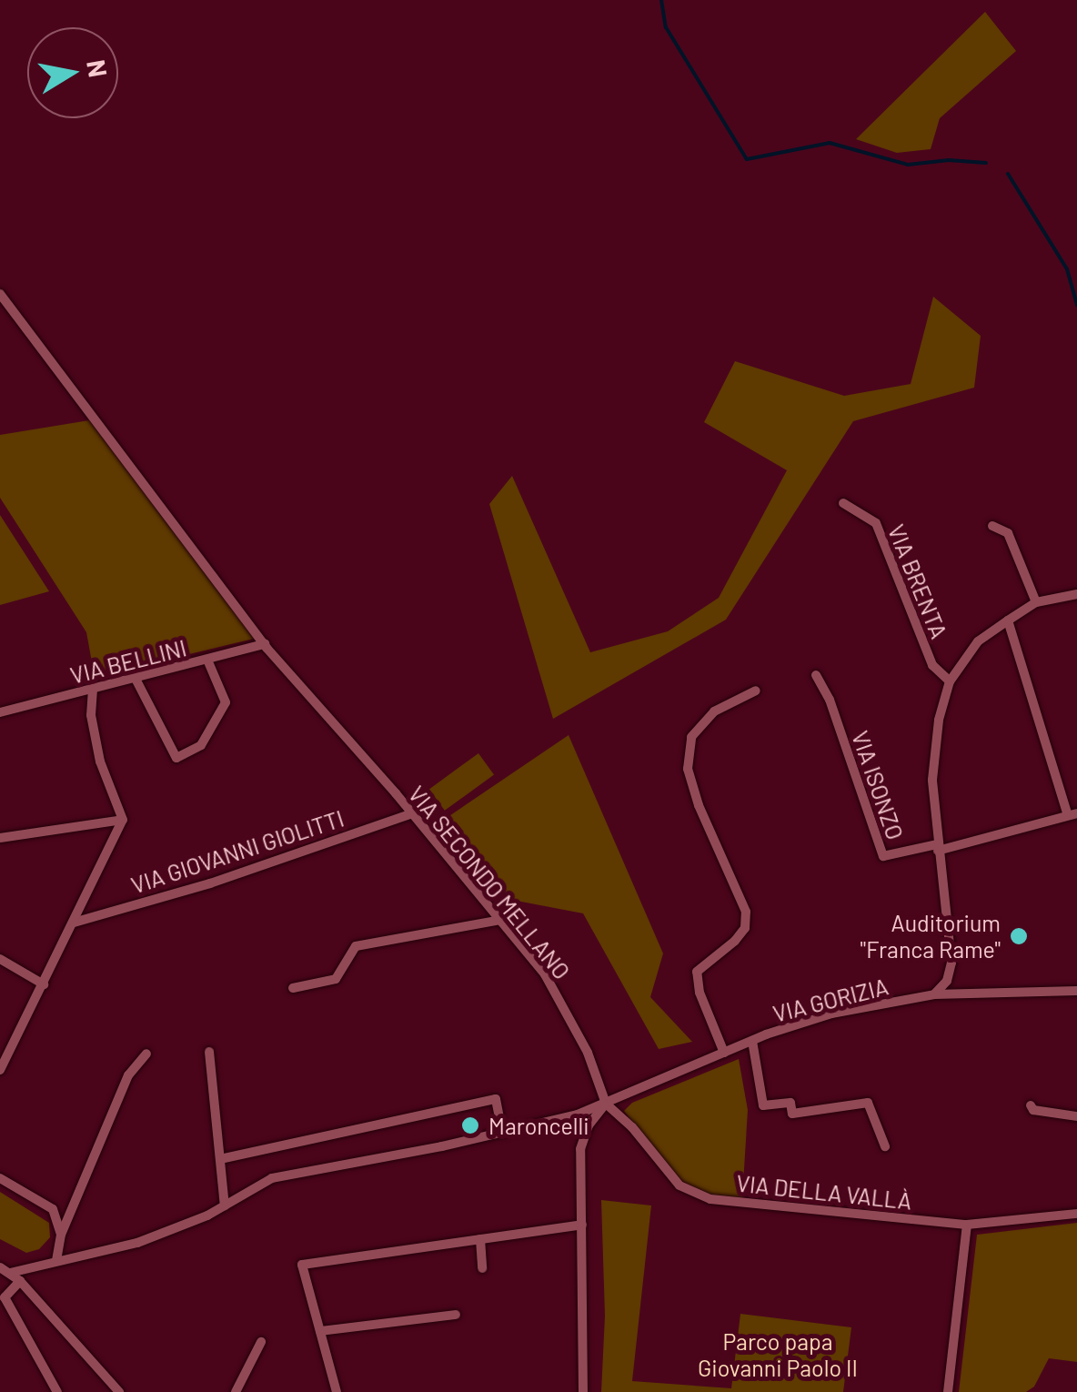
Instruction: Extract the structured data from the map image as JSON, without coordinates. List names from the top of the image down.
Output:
{
  "streets": {
    "street": [
      "VIA BRENTA",
      "VIA BELLINI",
      "VIA ISONZO",
      "VIA GIOVANNI GIOLITTI",
      "VIA SECONDO MELLANO",
      "VIA GORIZIA",
      "VIA DELLA VALLÀ"
    ]
  },
  "crossings": [
    ["VIA BELLINI", "VIA SECONDO MELLANO"],
    ["VIA GIOVANNI GIOLITTI", "VIA SECONDO MELLANO"],
    ["VIA SECONDO MELLANO", "VIA GORIZIA"],
    ["VIA SECONDO MELLANO", "VIA DELLA VALLÀ"],
    ["VIA GORIZIA", "VIA DELLA VALLÀ"]
  ],
  "parks": ["Parco papa Giovanni Paolo II"],
  "places": ["Auditorium \"Franca Rame\"", "Maroncelli"],
  "north": "right"
}
